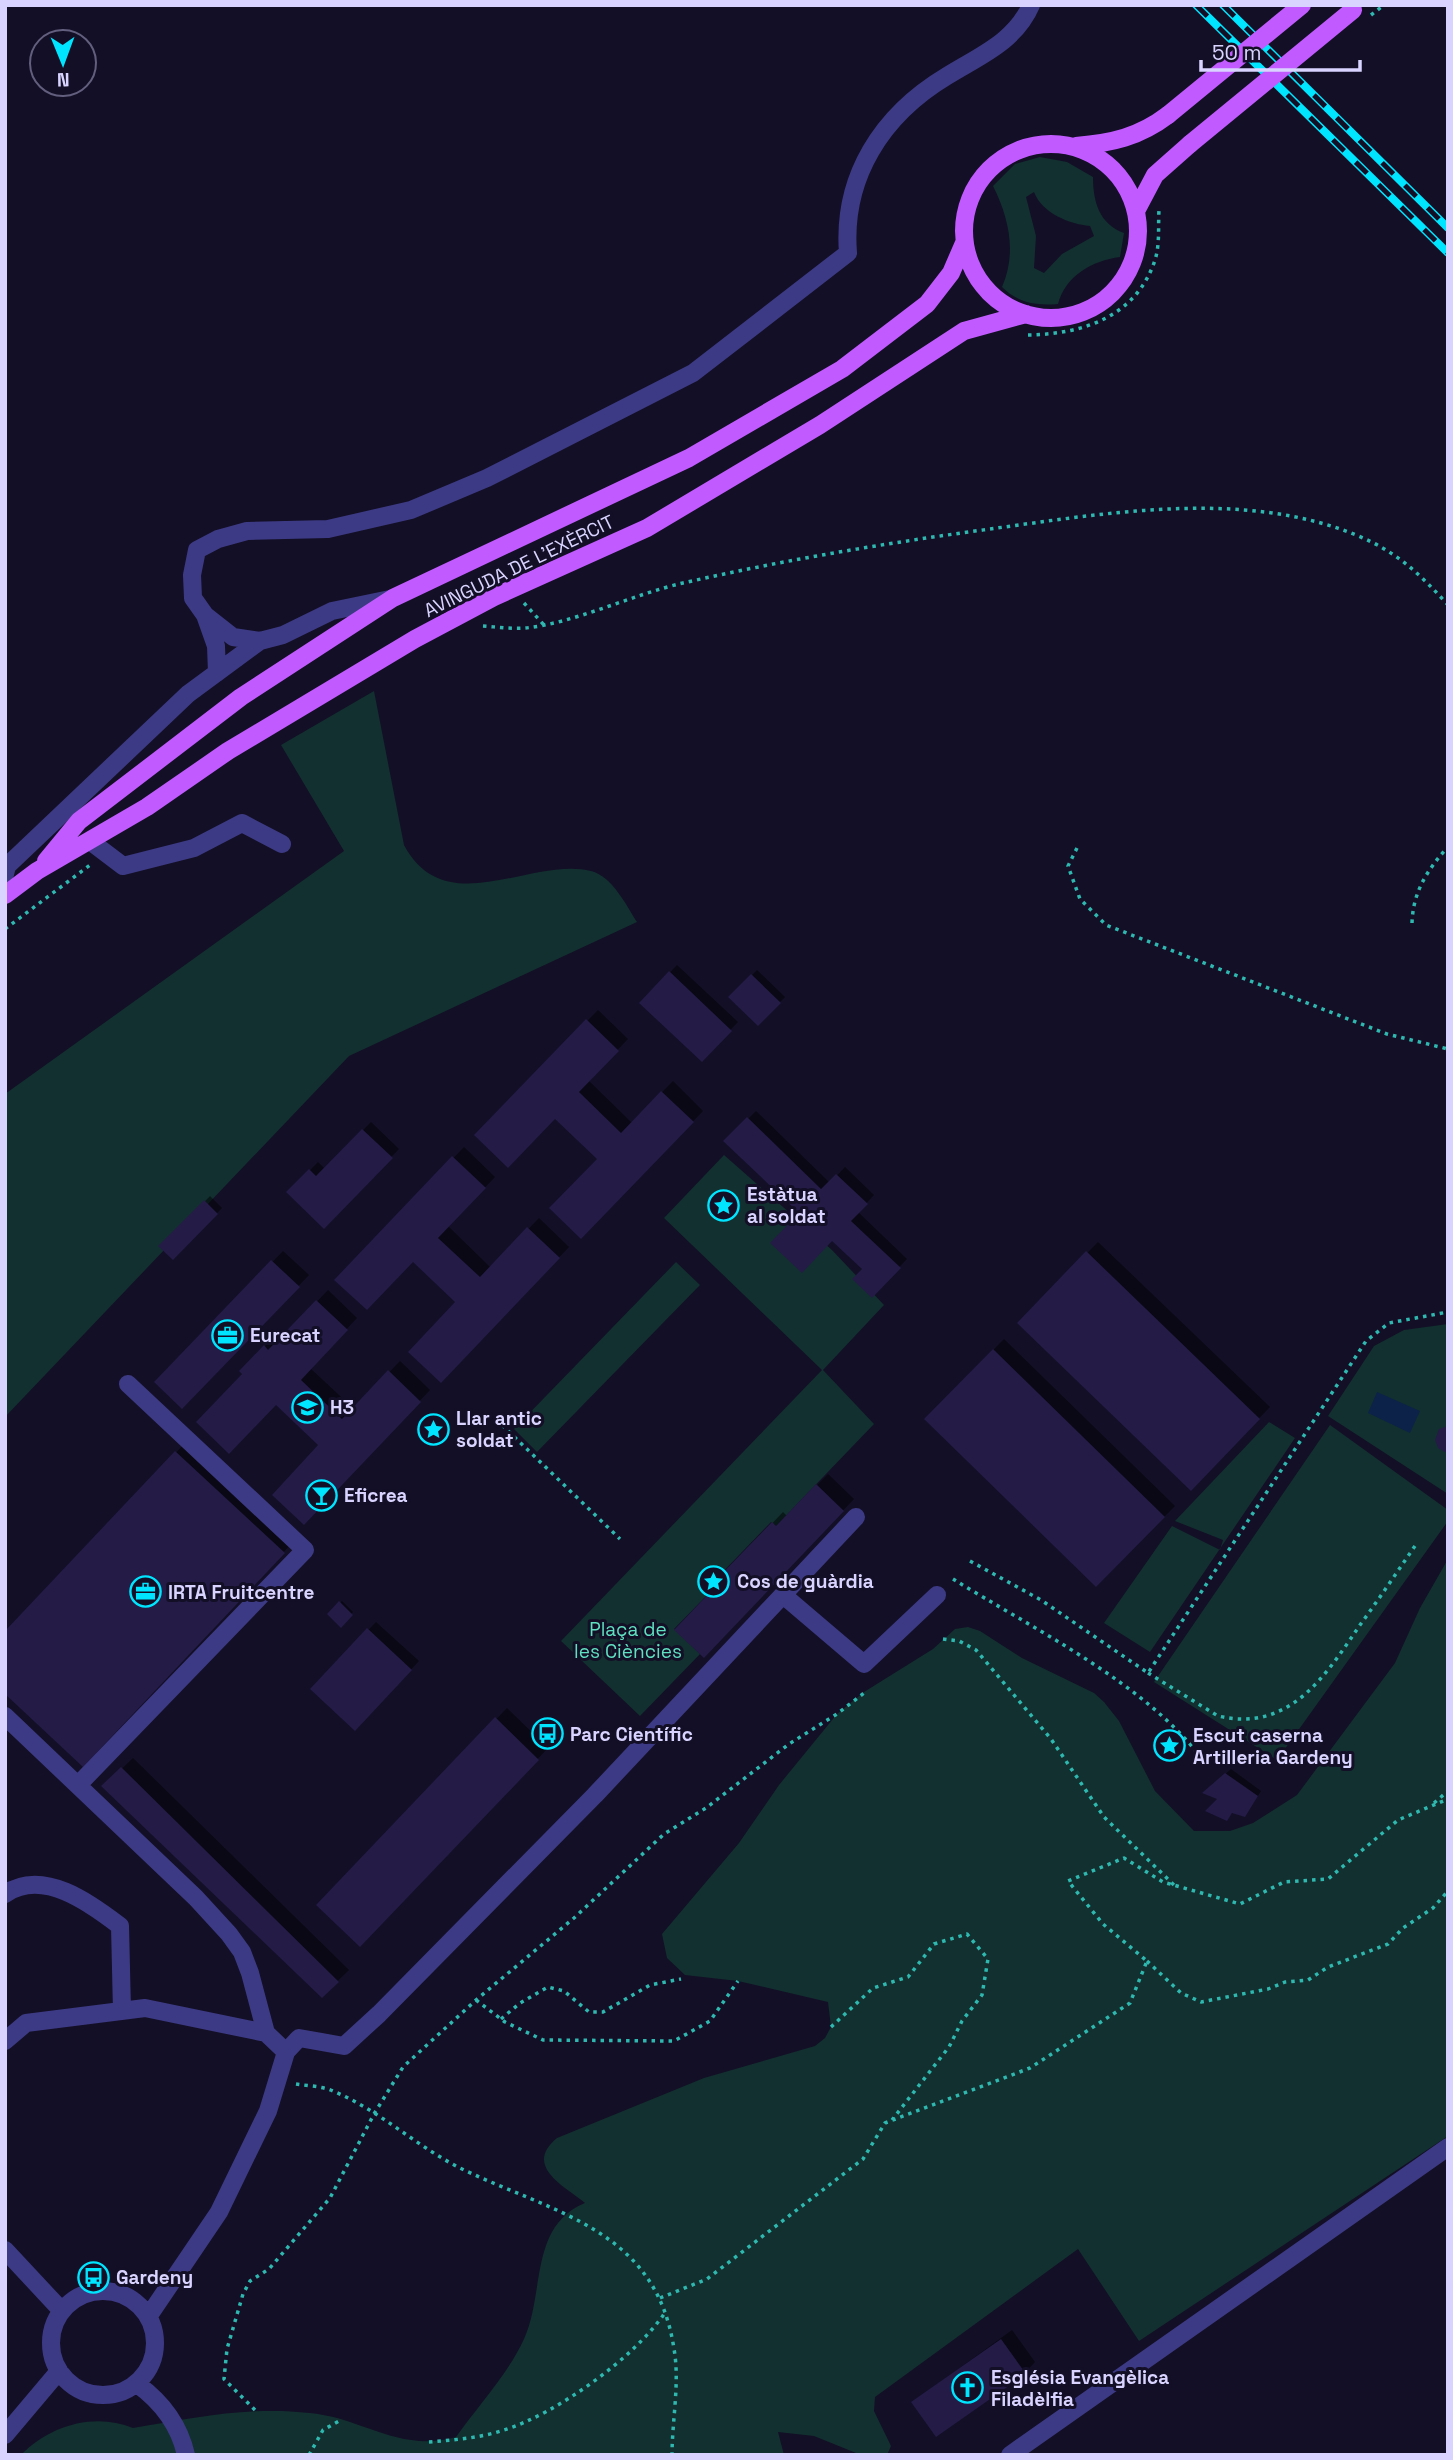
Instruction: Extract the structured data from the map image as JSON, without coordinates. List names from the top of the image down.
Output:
{
  "streets": {
    "main road": ["AVINGUDA DE L'EXÈRCIT"]
  },
  "parks": ["Plaça de les Ciències"],
  "places": {
    "place": [
      "Estàtua al soldat",
      "Llar antic soldat",
      "Cos de guàrdia",
      "Escut caserna Artilleria Gardeny"
    ],
    "office": ["Eurecat", "IRTA Fruitcentre"],
    "school or university": ["H3"],
    "bar": ["Eficrea"],
    "bus stop": ["Parc Científic", "Gardeny"],
    "church": ["Església Evangèlica Filadèlfia"]
  },
  "scale_bar": "50 m",
  "north": "bottom"
}
